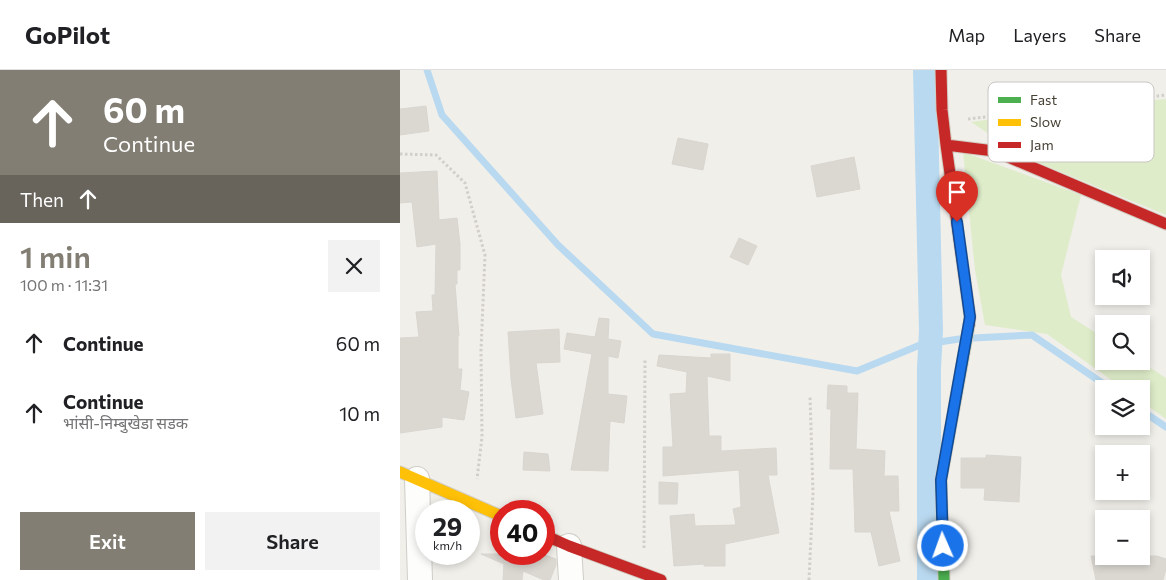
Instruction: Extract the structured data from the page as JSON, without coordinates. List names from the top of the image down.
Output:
{
  "legend": ["Fast", "Slow", "Jam"],
  "page": {
    "header": "GoPilot",
    "nav": ["Map", "Layers", "Share"],
    "turn": ["60 m", "Continue"],
    "then": "Then",
    "heading": ["1 min", "100 m · 11:31"],
    "map_buttons": ["+", "−"],
    "list": [
      {
        "name": "Continue",
        "value": "60 m"
      },
      {
        "name": "Continue",
        "note": "भांसी-निम्बुखेडा सडक",
        "value": "10 m"
      }
    ],
    "speed": "29 km/h",
    "limit": "40",
    "buttons": ["Exit", "Share"]
  }
}
